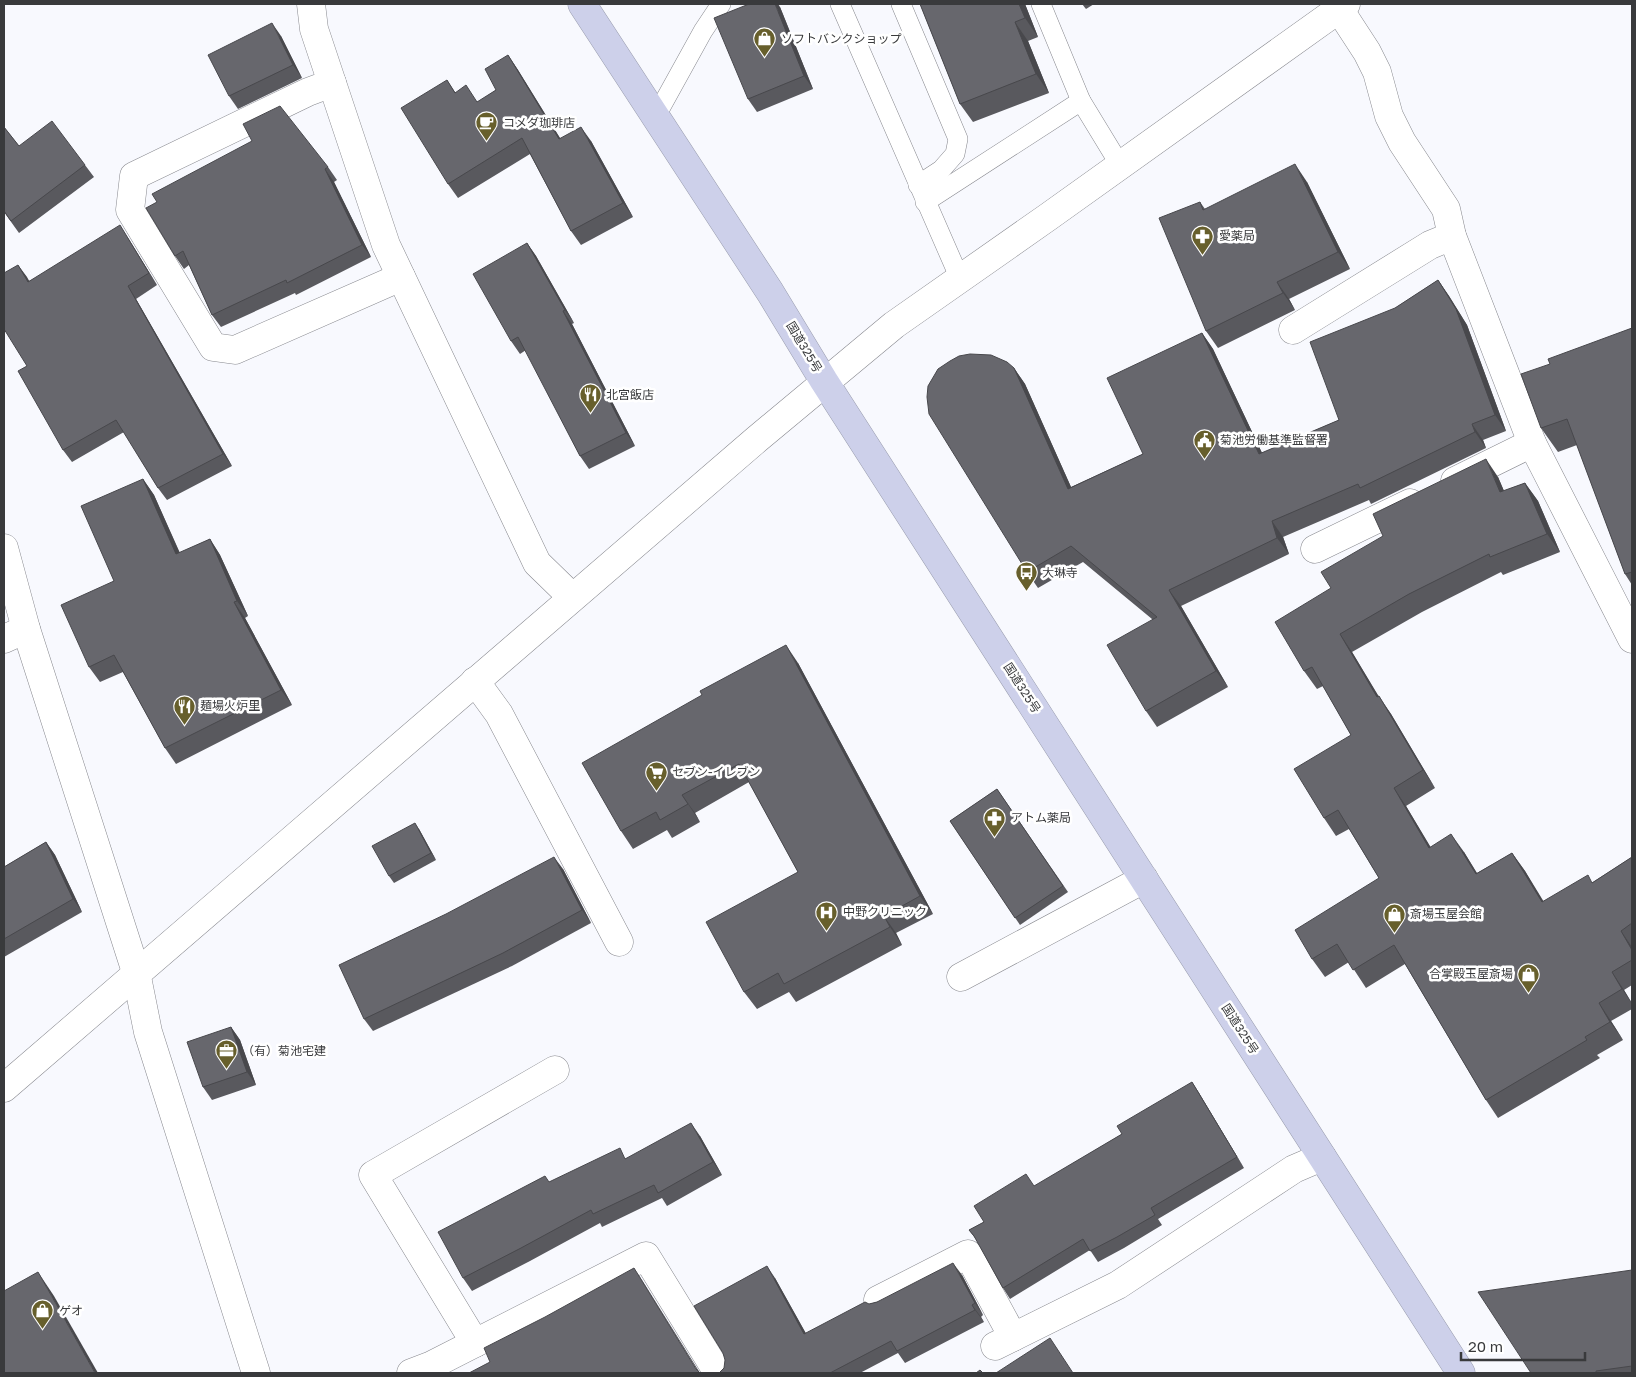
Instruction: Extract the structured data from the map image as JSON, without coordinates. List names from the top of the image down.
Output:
{
  "streets": {
    "highway": ["国道325号"]
  },
  "places": {
    "shop": [
      "ソフトバンクショップ",
      "斎場玉屋会館",
      "合掌殿玉屋斎場",
      "ゲオ"
    ],
    "cafe": ["コメダ珈琲店"],
    "pharmacy": ["愛薬局", "アトム薬局"],
    "restaurant": ["北宮飯店", "麺場火炉里"],
    "public building": ["菊池労働基準監督署"],
    "bus stop": ["大琳寺"],
    "supermarket": ["セブン-イレブン"],
    "hospital": ["中野クリニック"],
    "office": ["（有）菊池宅建"]
  },
  "scale_bar": "20 m"
}
